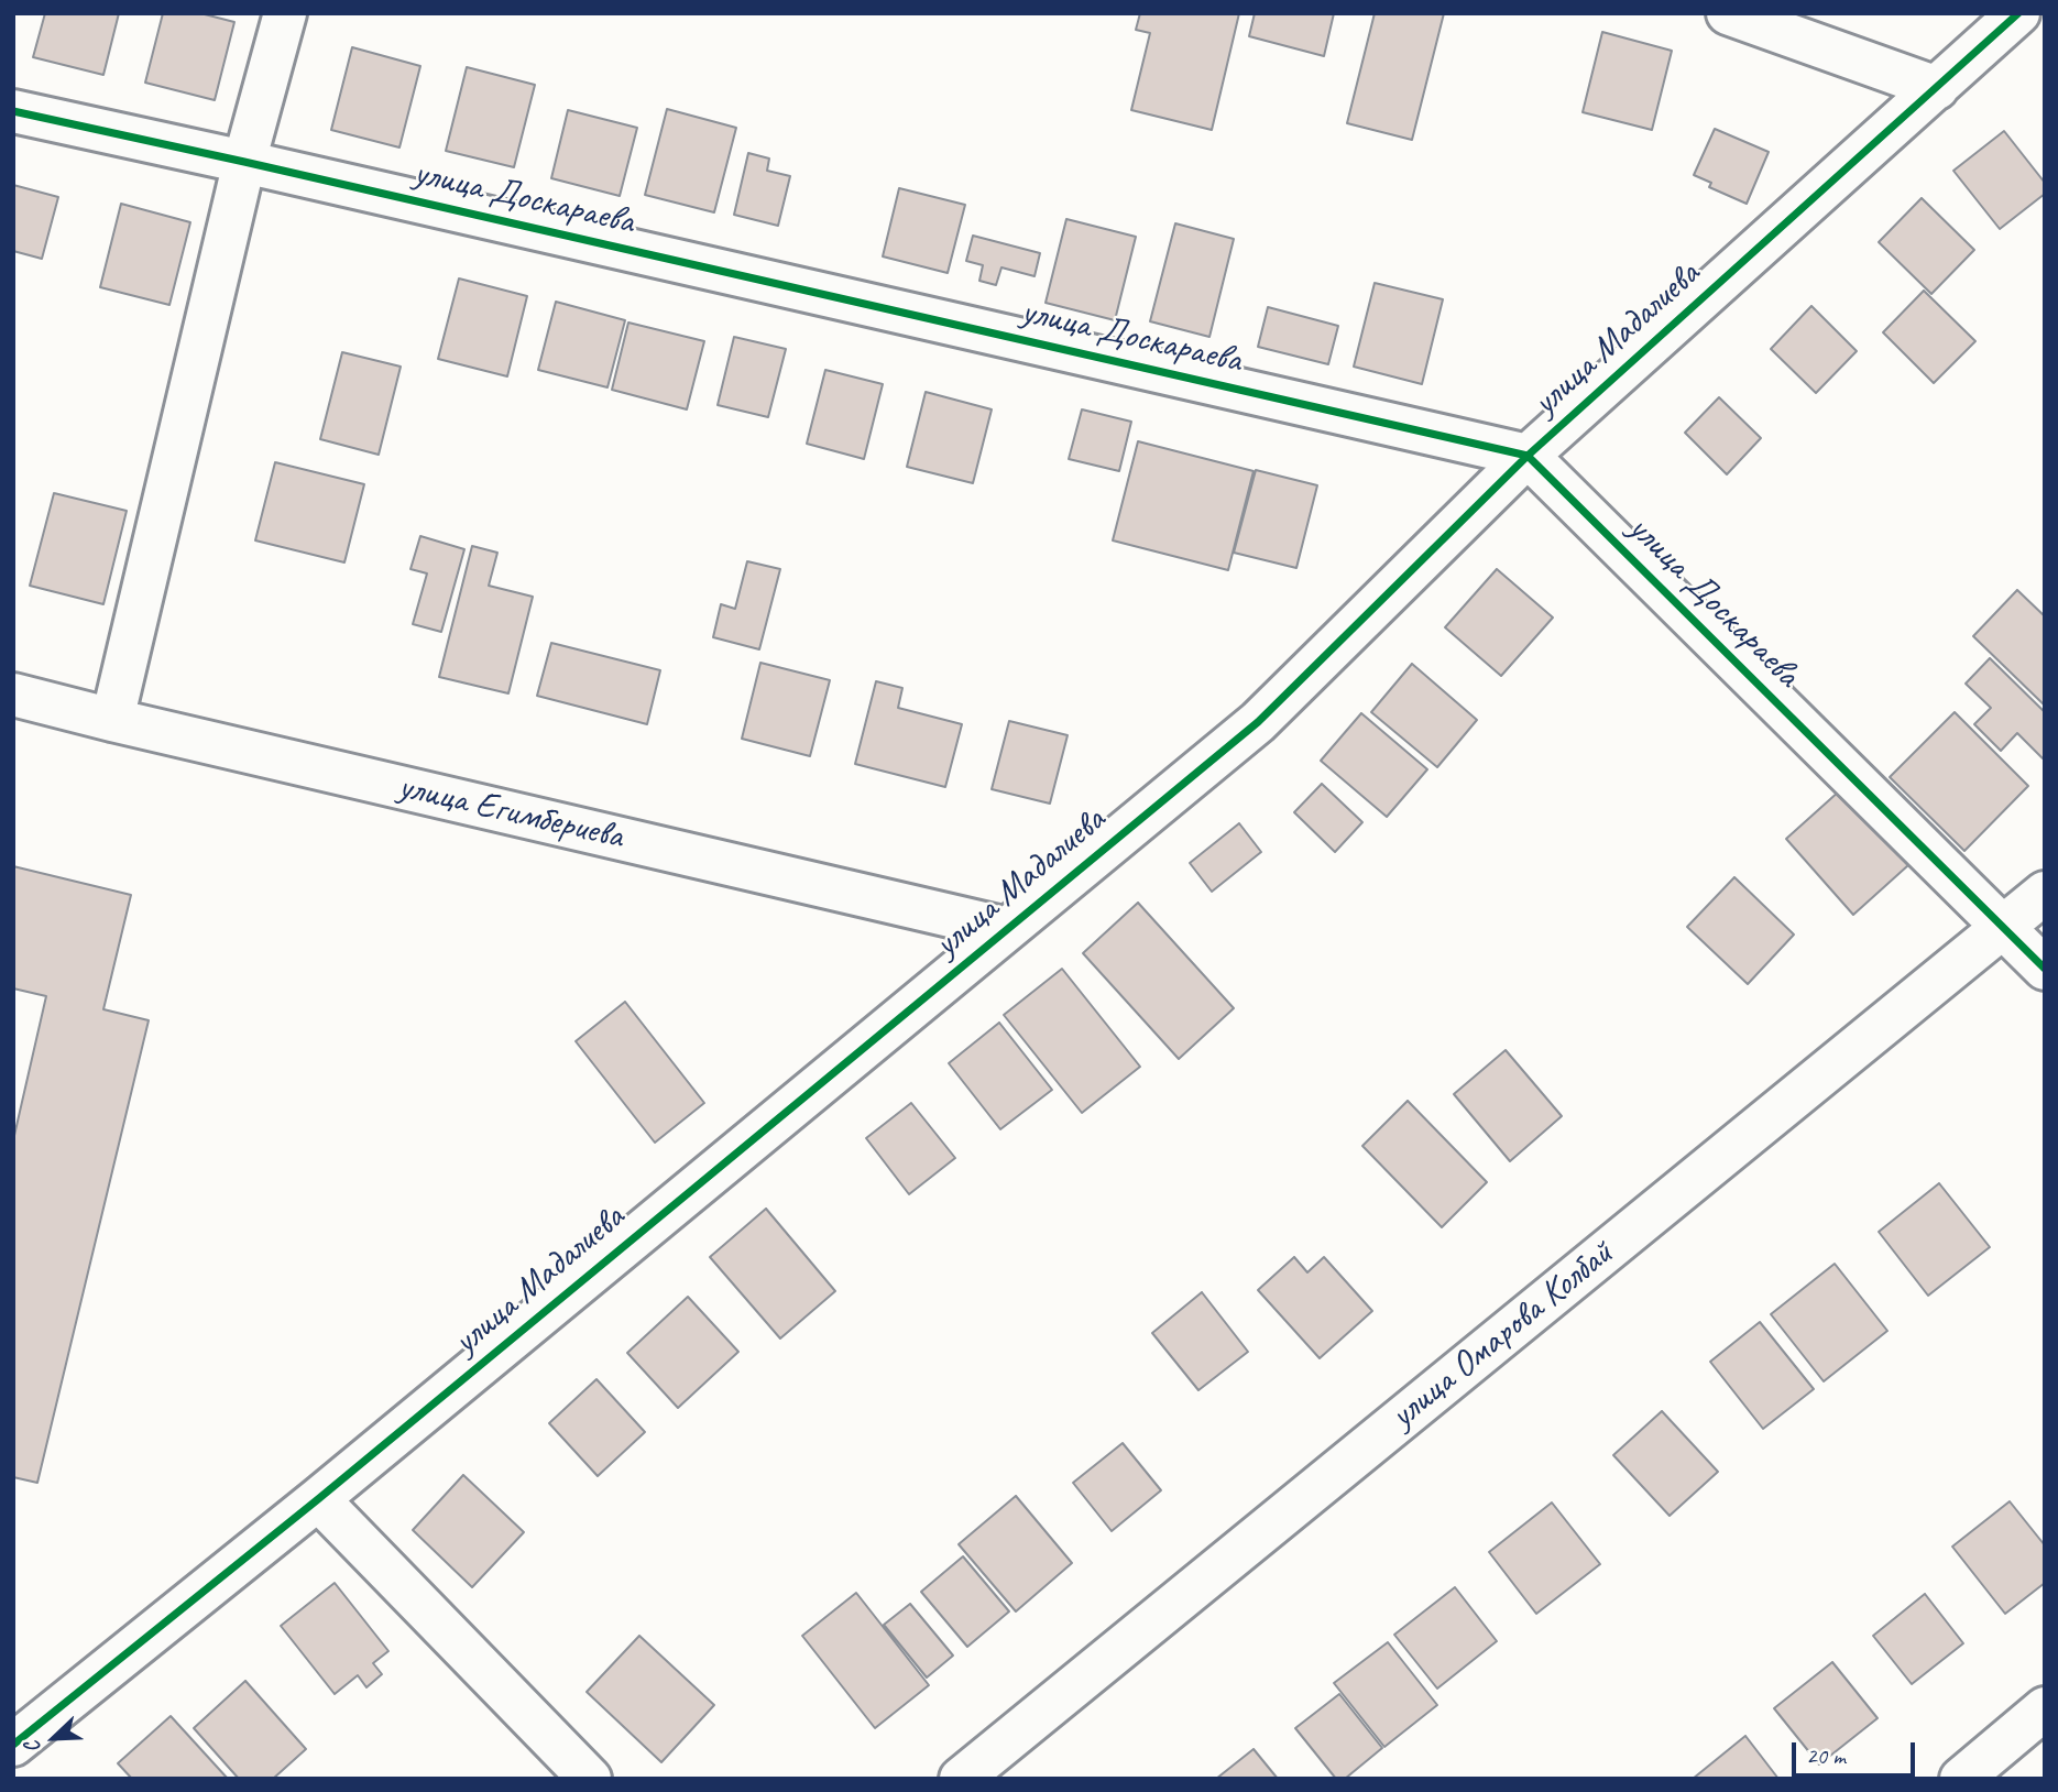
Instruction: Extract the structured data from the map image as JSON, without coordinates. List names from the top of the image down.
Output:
{
  "streets": {
    "street": [
      "улица Доскараева",
      "улица Мадалиева",
      "улица Егимбериева",
      "улица Омарова Колбай"
    ]
  },
  "crossings": [
    ["улица Доскараева", "улица Мадалиева"],
    ["улица Доскараева", "улица Омарова Колбай"],
    ["улица Мадалиева", "улица Егимбериева"]
  ],
  "scale_bar": "20 m",
  "north": "bottom left"
}
